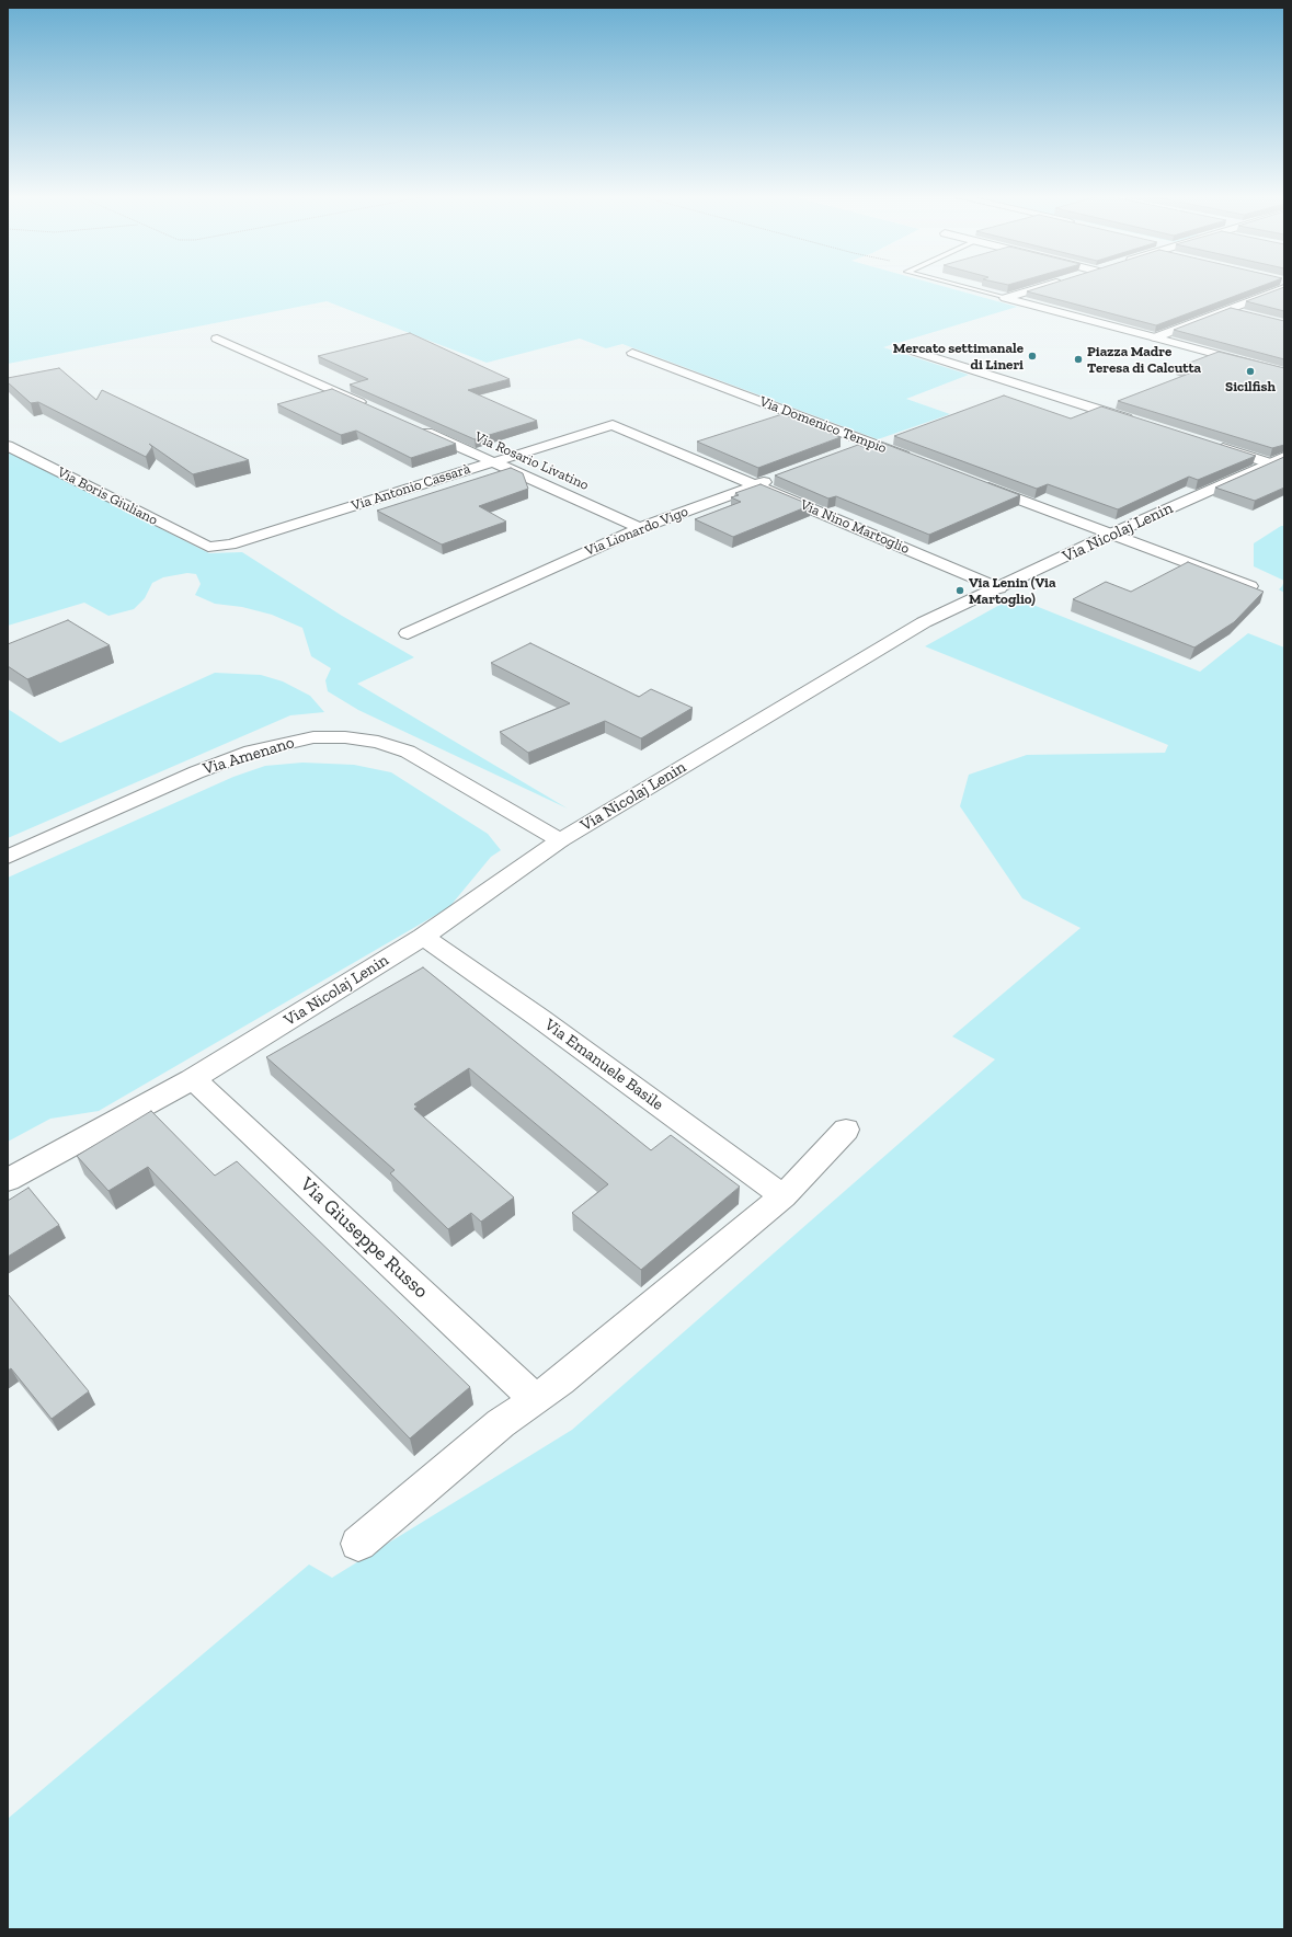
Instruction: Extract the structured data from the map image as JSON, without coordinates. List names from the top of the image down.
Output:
{
  "streets": {
    "street": [
      "Via Domenico Tempio",
      "Via Rosario Livatino",
      "Via Antonio Cassarà",
      "Via Boris Giuliano",
      "Via Nino Martoglio",
      "Via Lionardo Vigo",
      "Via Nicolaj Lenin",
      "Via Amenano",
      "Via Emanuele Basile",
      "Via Giuseppe Russo"
    ]
  },
  "crossings": [
    ["Via Rosario Livatino", "Via Antonio Cassarà"],
    ["Via Rosario Livatino", "Via Lionardo Vigo"],
    ["Via Antonio Cassarà", "Via Boris Giuliano"],
    ["Via Antonio Cassarà", "Via Nino Martoglio"],
    ["Via Nino Martoglio", "Via Lionardo Vigo"],
    ["Via Nino Martoglio", "Via Nicolaj Lenin"],
    ["Via Nicolaj Lenin", "Via Amenano"],
    ["Via Nicolaj Lenin", "Via Emanuele Basile"],
    ["Via Nicolaj Lenin", "Via Giuseppe Russo"]
  ],
  "places": [
    "Mercato settimanale di Lineri",
    "Piazza Madre Teresa di Calcutta",
    "Sicilfish",
    "Via Lenin (Via Martoglio)"
  ]
}
